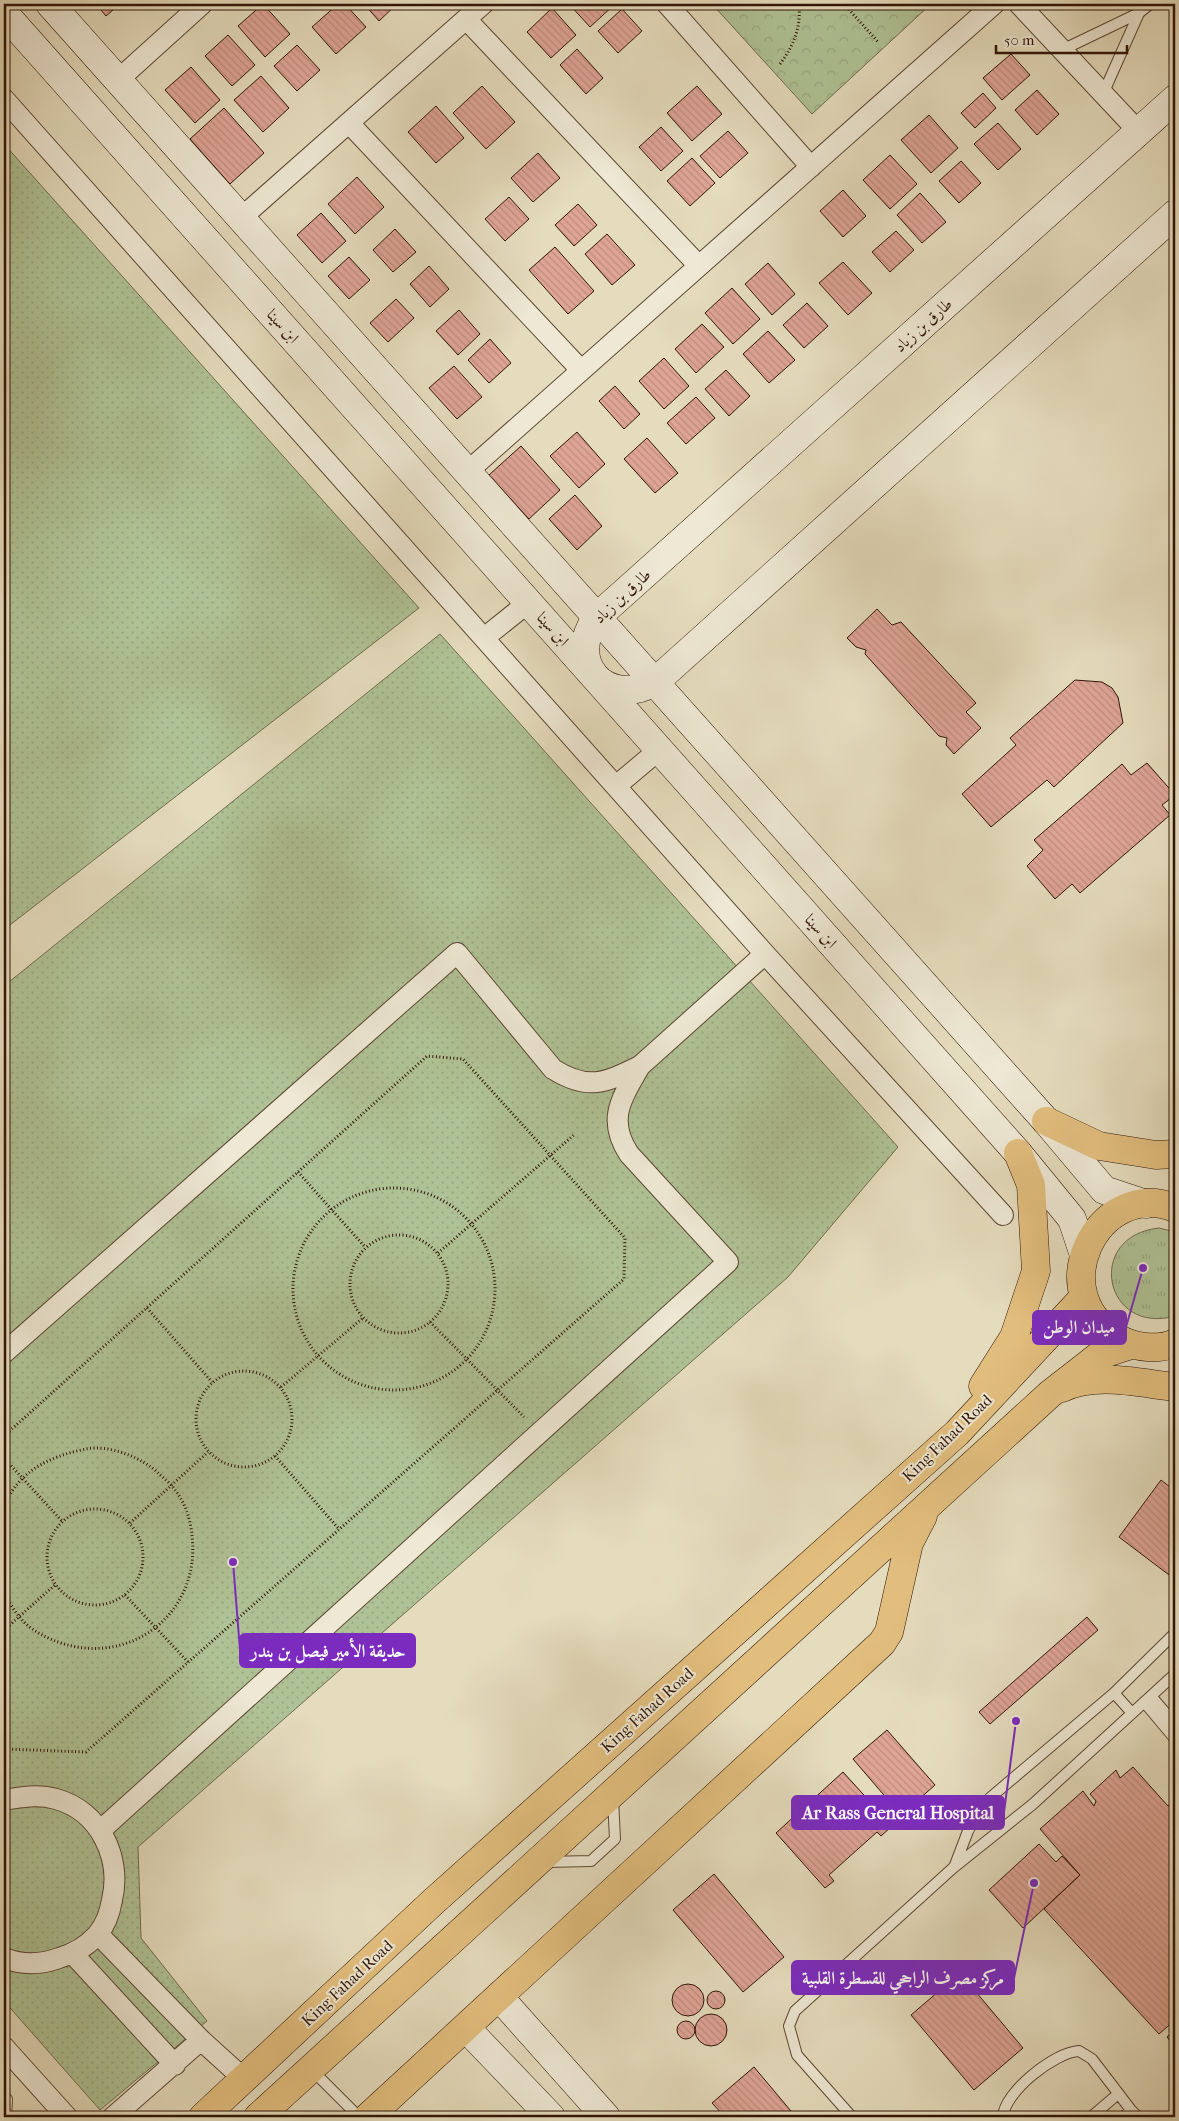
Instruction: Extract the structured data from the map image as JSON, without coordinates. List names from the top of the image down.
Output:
{
  "streets": {
    "main road": ["King Fahad Road"],
    "street": ["طارق بن زياد", "ابن سينا"]
  },
  "crossings": [
    ["طارق بن زياد", "ابن سينا"]
  ],
  "places": [
    "ميدان الوطن",
    "حديقة الأمير فيصل بن بندر",
    "Ar Rass General Hospital",
    "مركز مصرف الراجحي للقسطرة القلبية"
  ],
  "scale_bar": "50 m"
}
